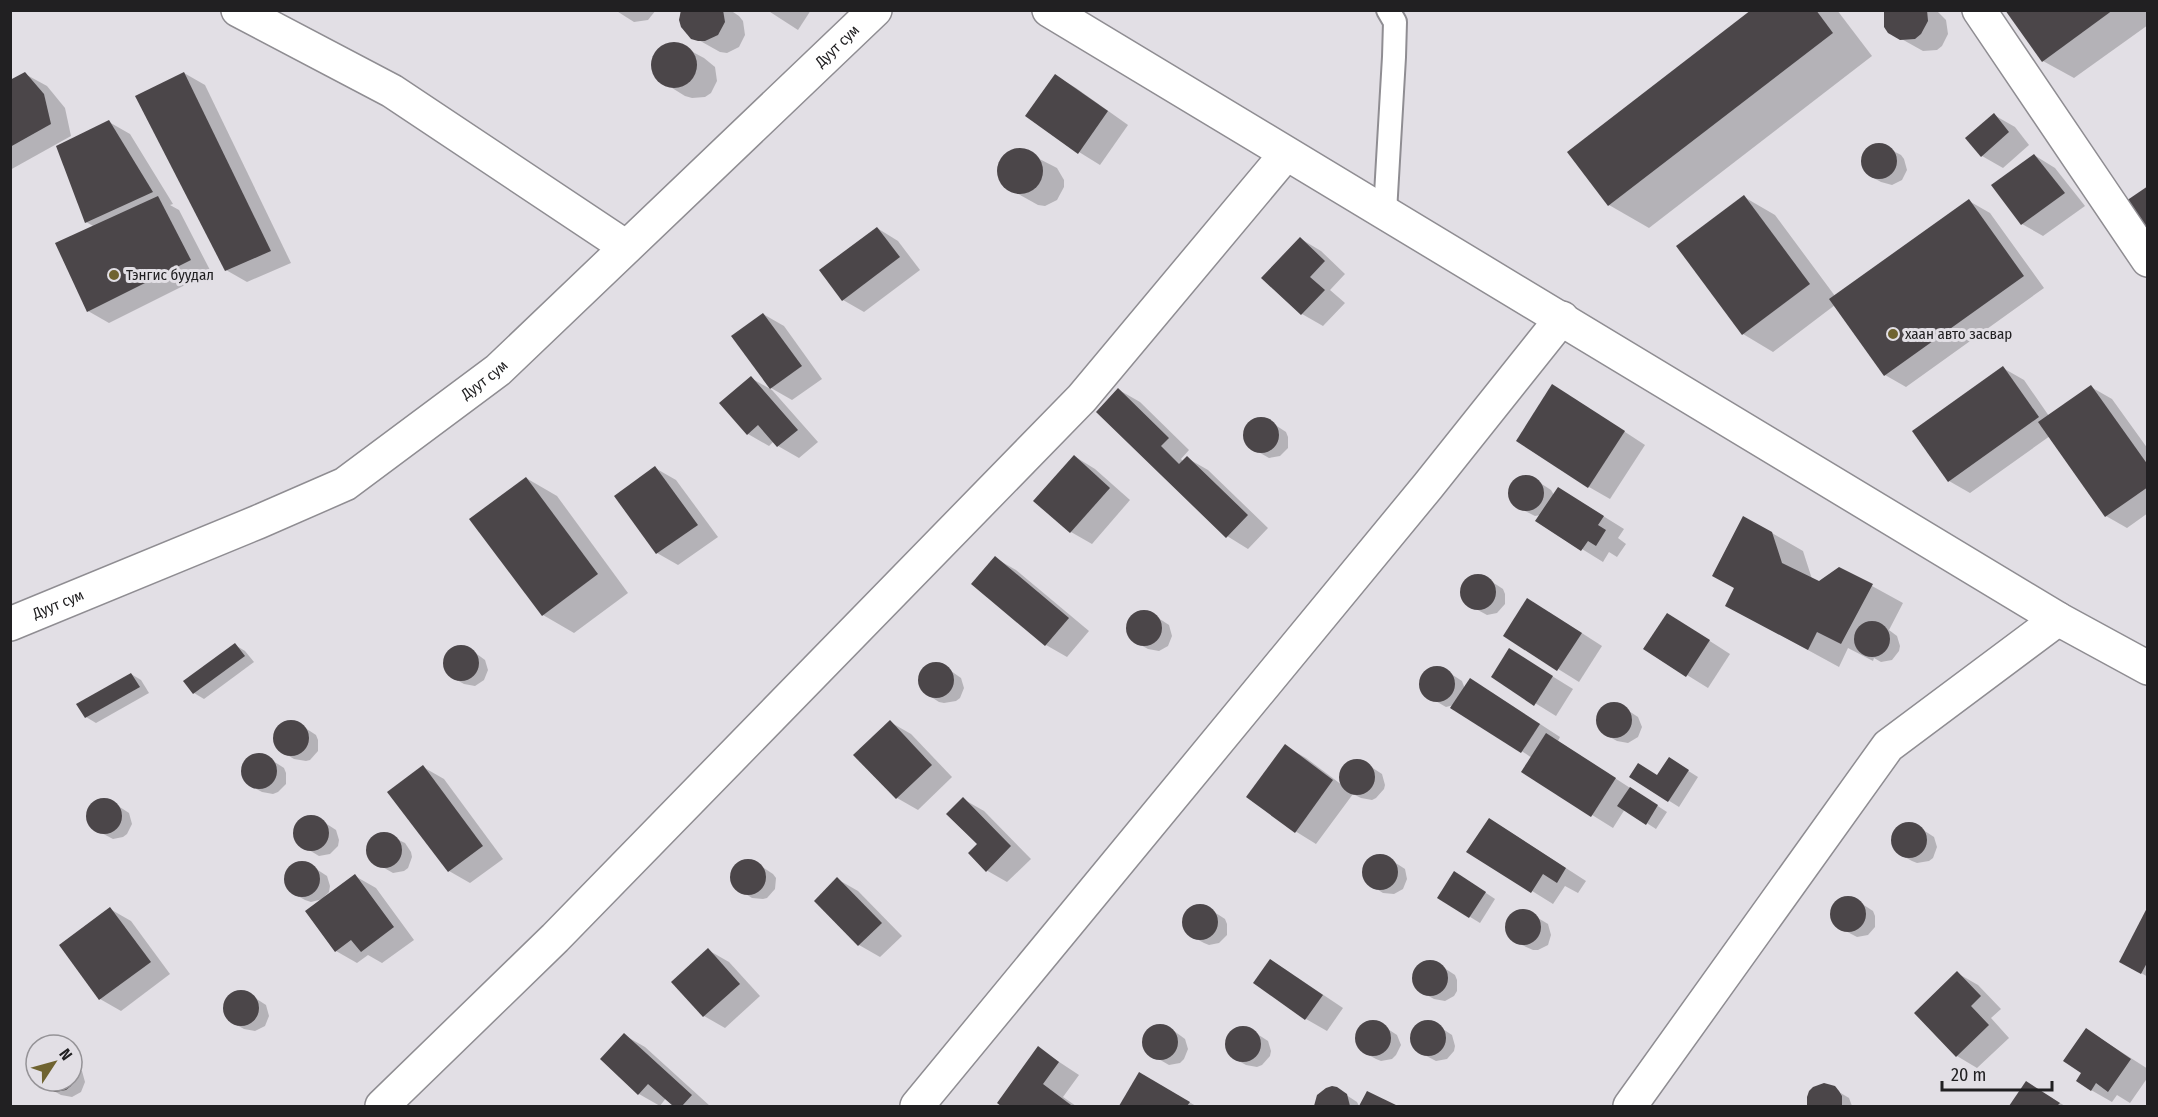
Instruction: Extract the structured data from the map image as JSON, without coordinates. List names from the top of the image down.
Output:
{
  "streets": {
    "street": ["Дуут сум"]
  },
  "places": ["Тэнгис буудал", "хаан авто засвар"],
  "scale_bar": "20 m",
  "north": "top right"
}
